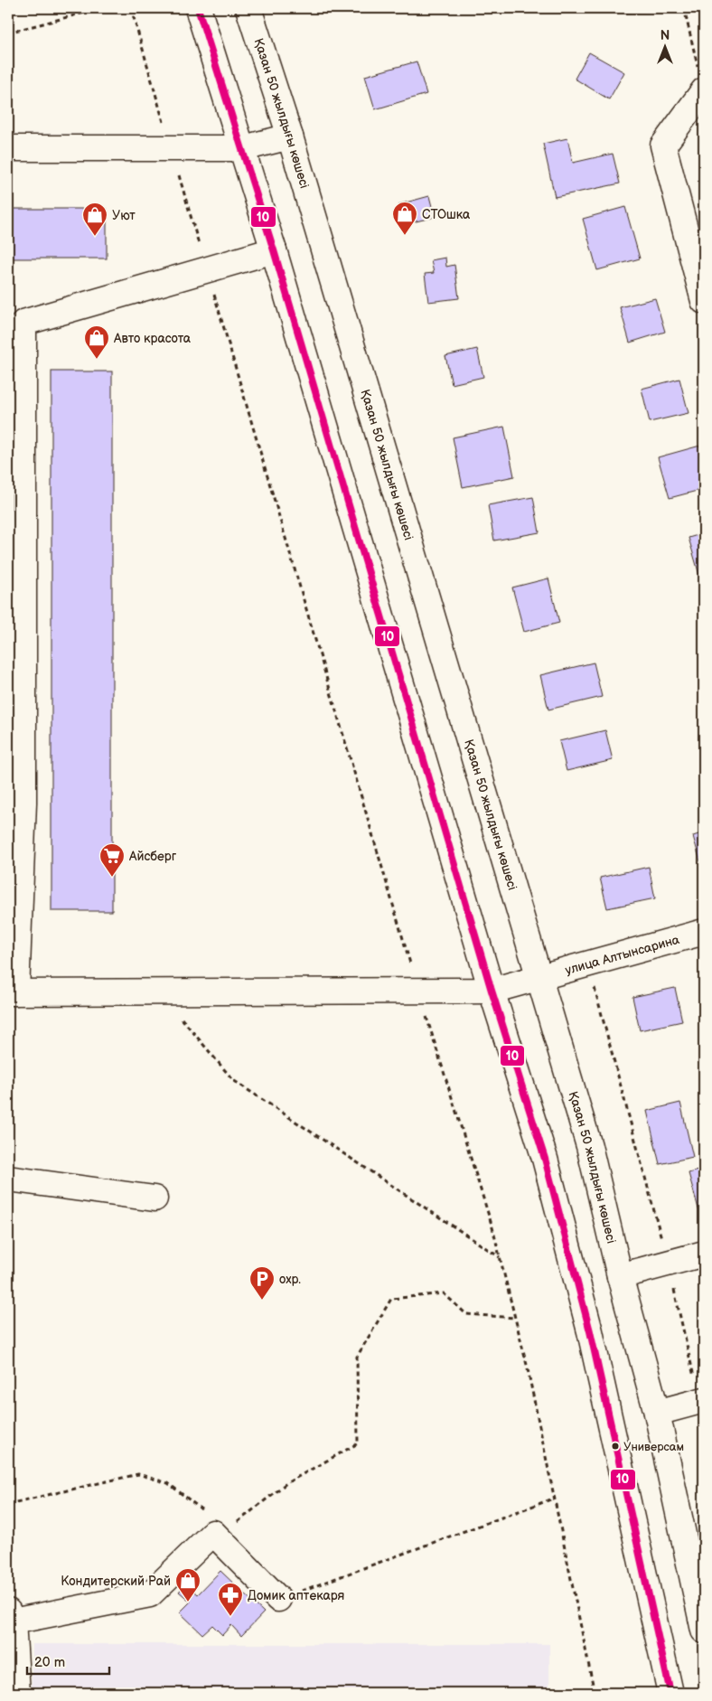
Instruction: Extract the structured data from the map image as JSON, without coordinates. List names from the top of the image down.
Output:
{
  "streets": {
    "street": ["Қазан 50 жылдығы көшесі", "улица Алтынсарина"]
  },
  "crossings": [
    ["Қазан 50 жылдығы көшесі", "улица Алтынсарина"]
  ],
  "places": {
    "shop": [
      "СТОшка",
      "Уют",
      "Авто красота",
      "Кондитерский Рай"
    ],
    "supermarket": ["Айсберг"],
    "parking": ["охр."],
    "other": ["Универсам"],
    "pharmacy": ["Домик аптекаря"]
  },
  "lines": ["transit line 10"],
  "scale_bar": "20 m",
  "north": "top"
}
